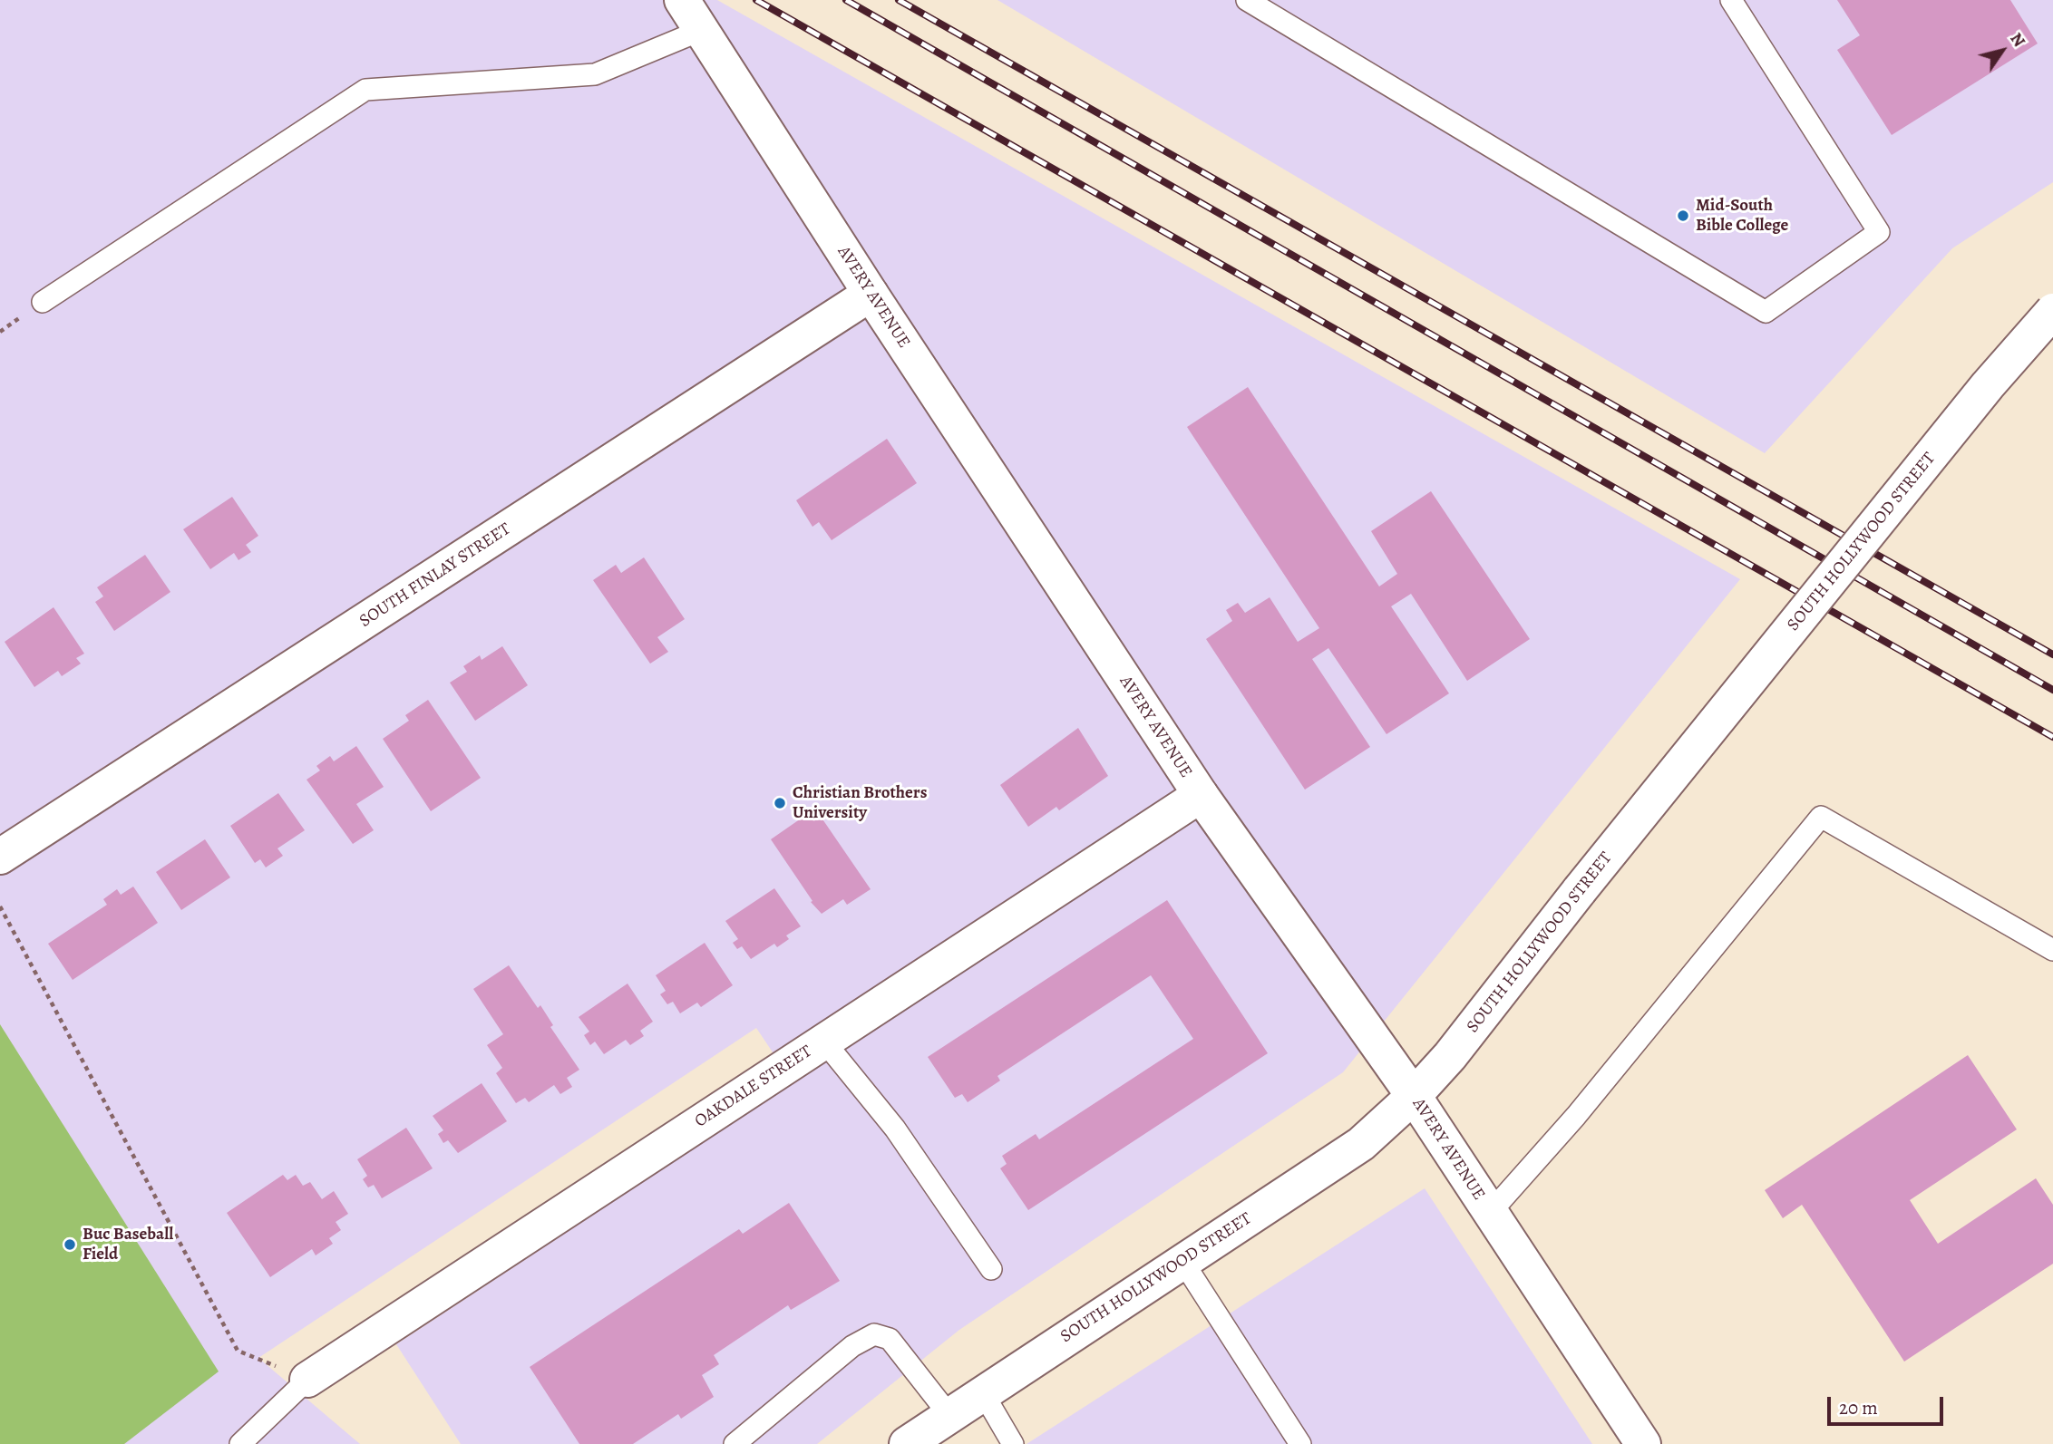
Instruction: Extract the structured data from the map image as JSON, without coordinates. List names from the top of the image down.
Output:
{
  "streets": {
    "street": [
      "AVERY AVENUE",
      "SOUTH HOLLYWOOD STREET",
      "SOUTH FINLAY STREET",
      "OAKDALE STREET"
    ]
  },
  "crossings": [
    ["AVERY AVENUE", "SOUTH HOLLYWOOD STREET"],
    ["AVERY AVENUE", "SOUTH FINLAY STREET"],
    ["AVERY AVENUE", "OAKDALE STREET"]
  ],
  "places": ["Mid-South Bible College", "Christian Brothers University", "Buc Baseball Field"],
  "scale_bar": "20 m",
  "north": "top right"
}
